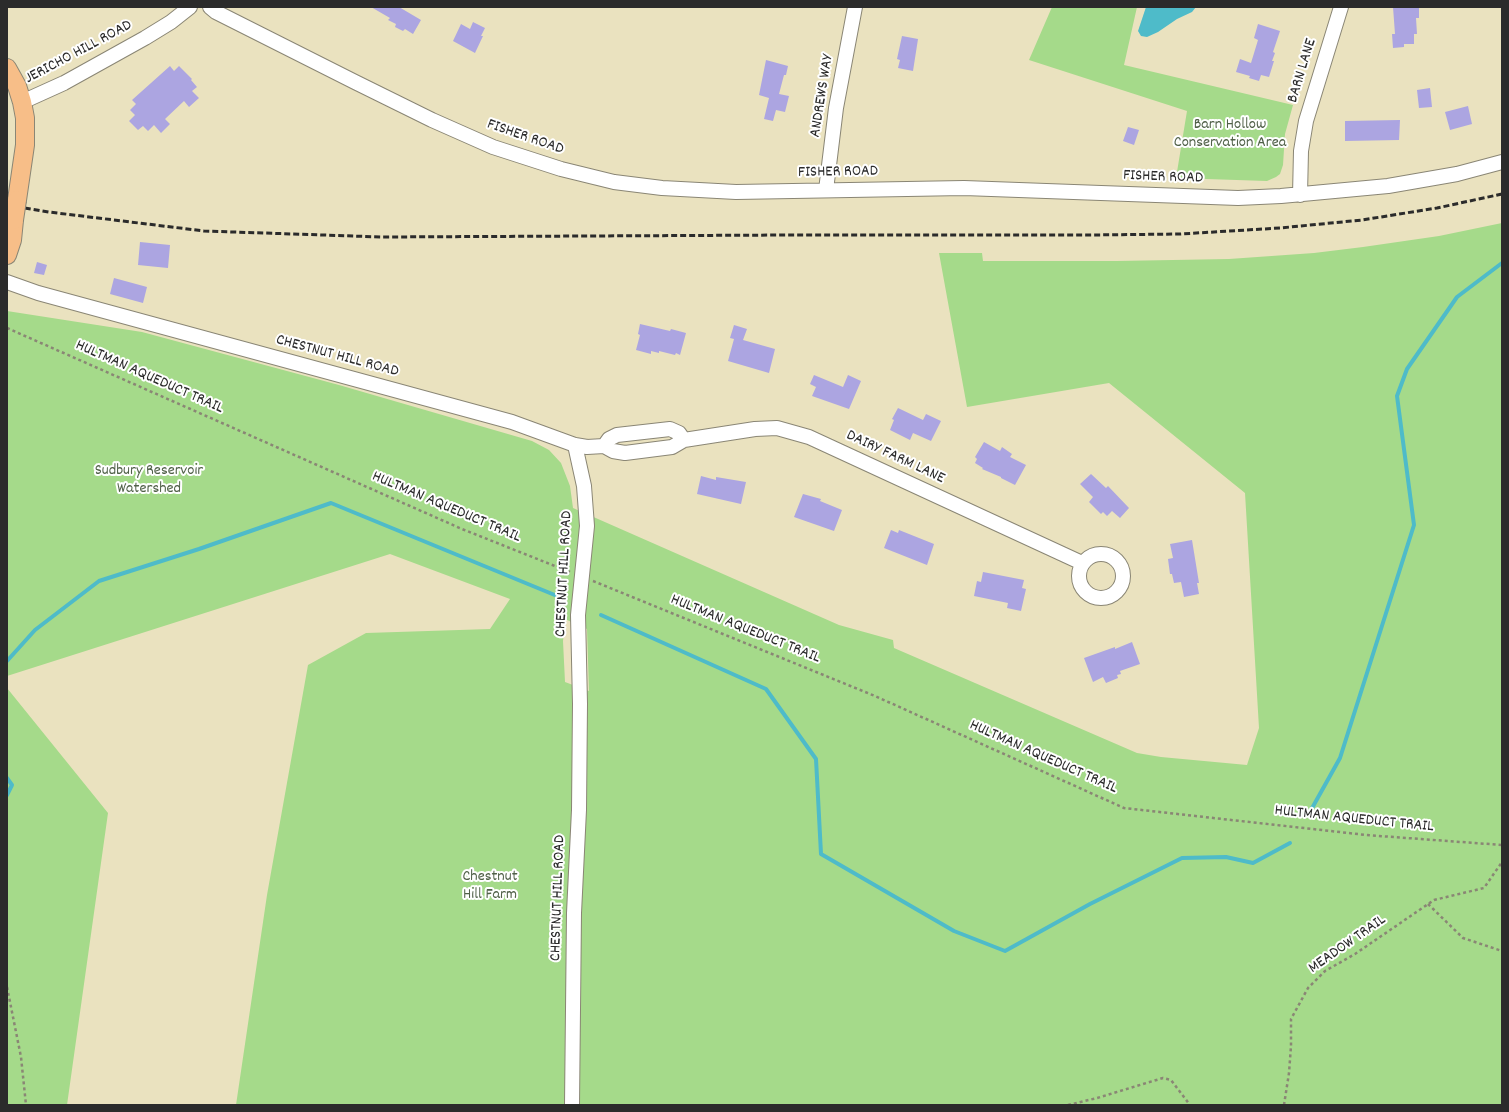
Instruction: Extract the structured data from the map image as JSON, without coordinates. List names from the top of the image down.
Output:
{
  "streets": {
    "street": [
      "JERICHO HILL ROAD",
      "BARN LANE",
      "ANDREWS WAY",
      "FISHER ROAD",
      "CHESTNUT HILL ROAD",
      "DAIRY FARM LANE"
    ],
    "path": ["HULTMAN AQUEDUCT TRAIL", "MEADOW TRAIL"]
  },
  "crossings": [
    ["BARN LANE", "FISHER ROAD"],
    ["ANDREWS WAY", "FISHER ROAD"],
    ["CHESTNUT HILL ROAD", "HULTMAN AQUEDUCT TRAIL"],
    ["CHESTNUT HILL ROAD", "DAIRY FARM LANE"]
  ],
  "parks": ["Barn Hollow Conservation Area", "Sudbury Reservoir Watershed", "Chestnut Hill Farm"]
}
